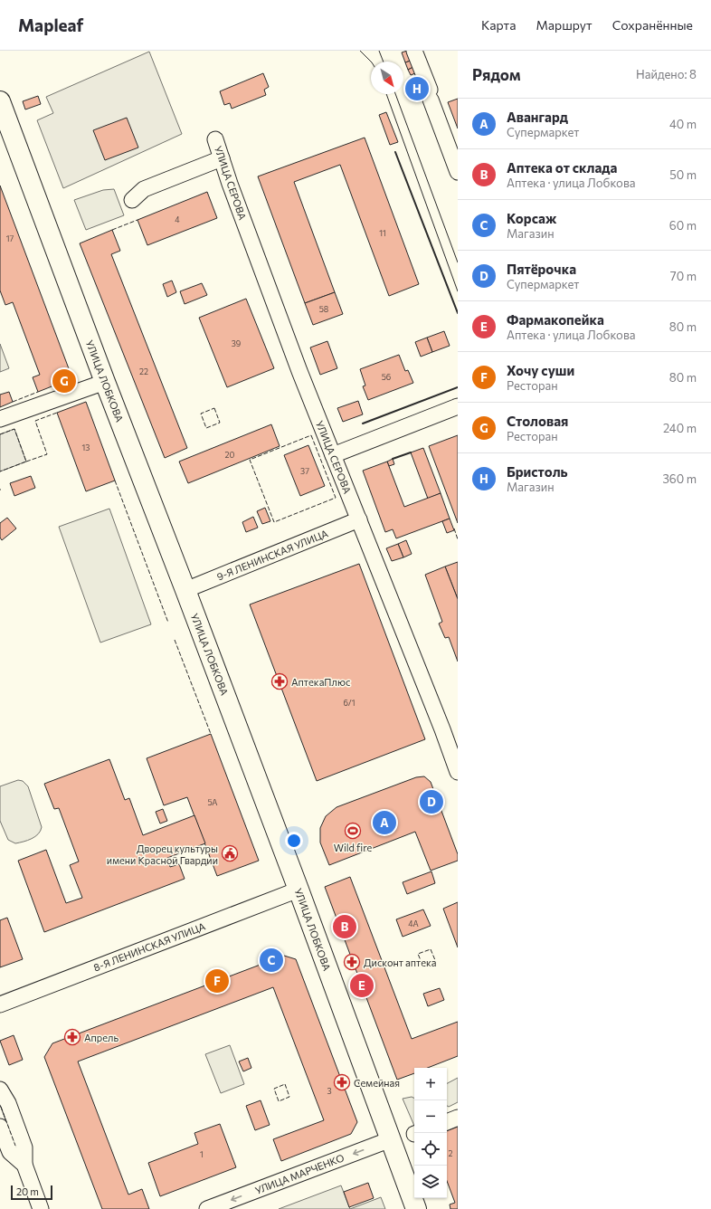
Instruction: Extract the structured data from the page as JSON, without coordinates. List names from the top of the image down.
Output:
{
  "streets": {
    "main road": ["УЛИЦА ЛОБКОВА"],
    "street": [
      "УЛИЦА СЕРОВА",
      "9-Я ЛЕНИНСКАЯ УЛИЦА",
      "8-Я ЛЕНИНСКАЯ УЛИЦА",
      "УЛИЦА МАРЧЕНКО"
    ]
  },
  "crossings": [
    ["УЛИЦА СЕРОВА", "9-Я ЛЕНИНСКАЯ УЛИЦА"],
    ["УЛИЦА ЛОБКОВА", "9-Я ЛЕНИНСКАЯ УЛИЦА"],
    ["УЛИЦА ЛОБКОВА", "8-Я ЛЕНИНСКАЯ УЛИЦА"],
    ["УЛИЦА ЛОБКОВА", "УЛИЦА МАРЧЕНКО"]
  ],
  "one_way": ["УЛИЦА МАРЧЕНКО"],
  "places": {
    "pharmacy": [
      "АптекаПлюс",
      "Дисконт аптека",
      "Апрель",
      "Семейная"
    ],
    "sports": ["Wild fire"],
    "public building": ["Дворец культуры имени Красной Гвардии"]
  },
  "house_numbers": [
    "4",
    "11",
    "17",
    "58",
    "39",
    "22",
    "56",
    "13",
    "20",
    "37",
    "6/1",
    "5А",
    "4А",
    "3",
    "2",
    "1"
  ],
  "scale_bar": "20 m",
  "north": "bottom right",
  "page": {
    "header": "Mapleaf",
    "nav": ["Карта", "Маршрут", "Сохранённые"],
    "heading": ["Рядом", "Найдено: 8"],
    "pins": [
      "H",
      "G",
      "D",
      "A",
      "B",
      "C",
      "F",
      "E"
    ],
    "list": [
      {
        "mark": "A",
        "name": "Авангард",
        "note": "Супермаркет",
        "value": "40 m"
      },
      {
        "mark": "B",
        "name": "Аптека от склада",
        "note": "Аптека · улица Лобкова",
        "value": "50 m"
      },
      {
        "mark": "C",
        "name": "Корсаж",
        "note": "Магазин",
        "value": "60 m"
      },
      {
        "mark": "D",
        "name": "Пятёрочка",
        "note": "Супермаркет",
        "value": "70 m"
      },
      {
        "mark": "E",
        "name": "Фармакопейка",
        "note": "Аптека · улица Лобкова",
        "value": "80 m"
      },
      {
        "mark": "F",
        "name": "Хочу суши",
        "note": "Ресторан",
        "value": "80 m"
      },
      {
        "mark": "G",
        "name": "Столовая",
        "note": "Ресторан",
        "value": "240 m"
      },
      {
        "mark": "H",
        "name": "Бристоль",
        "note": "Магазин",
        "value": "360 m"
      }
    ],
    "map_buttons": ["+", "−"],
    "scale": "20 m"
  }
}
